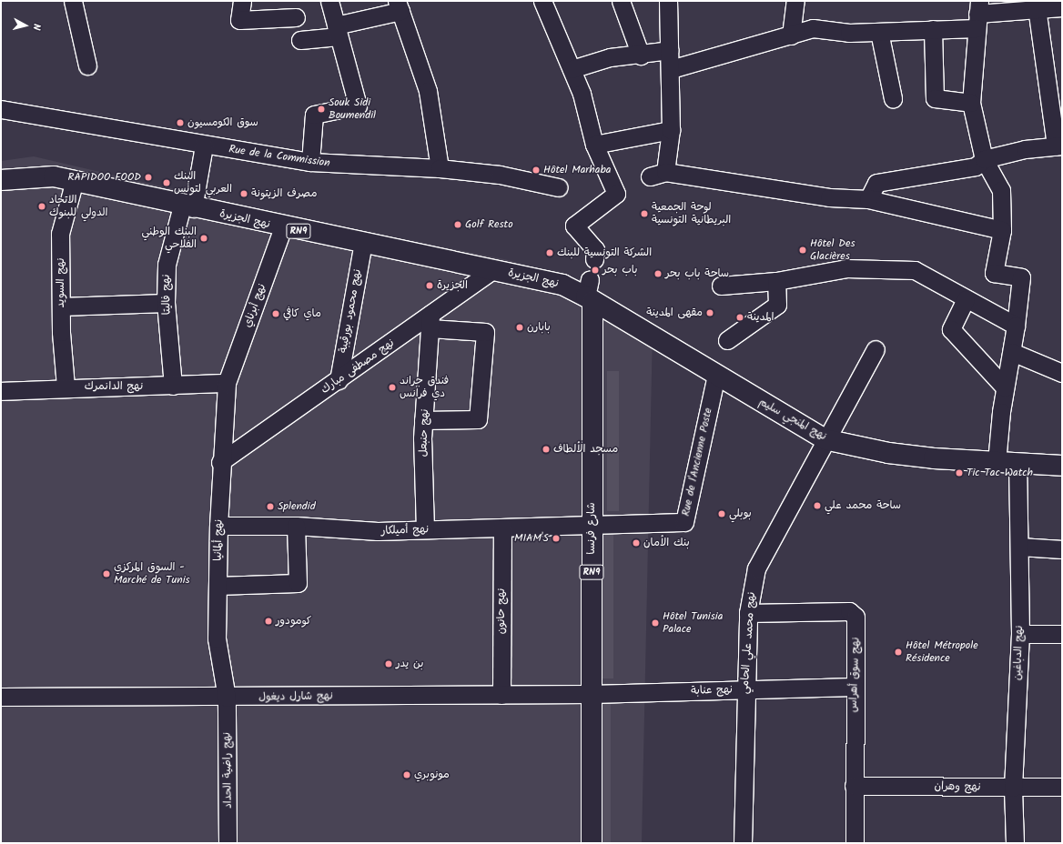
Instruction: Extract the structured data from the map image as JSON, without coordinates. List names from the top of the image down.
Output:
{
  "streets": {
    "main road": [
      "نهج الجزيرة",
      "RN9",
      "نهج المنجي سليم",
      "شارع فرنسا"
    ],
    "street": [
      "Rue de la Commission",
      "نهج السويد",
      "نهج فاليتا",
      "نهج أبرناي",
      "نهج محمود بورقيبة",
      "نهج مصطفى مبارك",
      "نهج الدانمرك",
      "نهج حنبعل",
      "Rue de l'Ancienne Poste",
      "نهج أميلكار",
      "نهج ألمانيا",
      "نهج حانون",
      "نهج محمد علي الحامي",
      "نهج الدباغين",
      "نهج سوق أهراس",
      "نهج عنابة",
      "نهج شارل ديغول",
      "نهج راضية الحداد",
      "نهج وهران"
    ]
  },
  "crossings": [
    ["Rue de la Commission", "نهج فاليتا"],
    ["نهج الجزيرة", "نهج السويد"],
    ["نهج الجزيرة", "نهج فاليتا"],
    ["نهج الجزيرة", "نهج أبرناي"],
    ["نهج الجزيرة", "نهج محمود بورقيبة"],
    ["نهج الجزيرة", "نهج مصطفى مبارك"],
    ["نهج الجزيرة", "نهج المنجي سليم"],
    ["نهج الجزيرة", "شارع فرنسا"],
    ["نهج السويد", "نهج الدانمرك"],
    ["نهج فاليتا", "نهج الدانمرك"],
    ["نهج أبرناي", "نهج الدانمرك"],
    ["نهج أبرناي", "نهج ألمانيا"],
    ["نهج محمود بورقيبة", "نهج مصطفى مبارك"],
    ["نهج مصطفى مبارك", "نهج حنبعل"],
    ["نهج مصطفى مبارك", "نهج ألمانيا"],
    ["نهج الدانمرك", "نهج ألمانيا"],
    ["نهج المنجي سليم", "Rue de l'Ancienne Poste"],
    ["نهج المنجي سليم", "شارع فرنسا"],
    ["نهج المنجي سليم", "نهج محمد علي الحامي"],
    ["نهج المنجي سليم", "نهج الدباغين"],
    ["نهج حنبعل", "نهج أميلكار"],
    ["Rue de l'Ancienne Poste", "شارع فرنسا"],
    ["Rue de l'Ancienne Poste", "نهج أميلكار"],
    ["شارع فرنسا", "نهج أميلكار"],
    ["شارع فرنسا", "نهج عنابة"],
    ["شارع فرنسا", "نهج شارل ديغول"],
    ["نهج أميلكار", "نهج ألمانيا"],
    ["نهج أميلكار", "نهج حانون"],
    ["نهج ألمانيا", "نهج شارل ديغول"],
    ["نهج ألمانيا", "نهج راضية الحداد"],
    ["نهج حانون", "نهج شارل ديغول"],
    ["نهج محمد علي الحامي", "نهج سوق أهراس"],
    ["نهج محمد علي الحامي", "نهج عنابة"],
    ["نهج الدباغين", "نهج وهران"],
    ["نهج سوق أهراس", "نهج عنابة"],
    ["نهج سوق أهراس", "نهج وهران"],
    ["نهج عنابة", "نهج شارل ديغول"],
    ["نهج شارل ديغول", "نهج راضية الحداد"]
  ],
  "places": [
    "Souk Sidi Boumendil",
    "سوق الكومسيون",
    "Hôtel Marhaba",
    "RAPIDOO FOOD",
    "البنك العربي لتونس",
    "مصرف الزيتونة",
    "الاتحاد الدولي للبنوك",
    "لوحة الجمعية البريطانية التونسية",
    "Golf Resto",
    "البنك الوطني الفلاحي",
    "Hôtel Des Glacières",
    "الشركة التونسية للبنك",
    "باب بحر",
    "ساحة باب بحر",
    "الجزيرة",
    "مقهى المدينة",
    "ماي كافي",
    "المدينة",
    "بابارن",
    "فندق جراند دي فرانس",
    "مسجد الألطاف",
    "Tic Tac Watch",
    "ساحة محمد علي",
    "Splendid",
    "بوبلي",
    "MIAM'S",
    "بنك الأمان",
    "السوق المركزي - Marché de Tunis",
    "كومودور",
    "Hôtel Tunisia Palace",
    "Hôtel Métropole Résidence",
    "بن يدر",
    "مونوبري"
  ],
  "north": "right"
}
